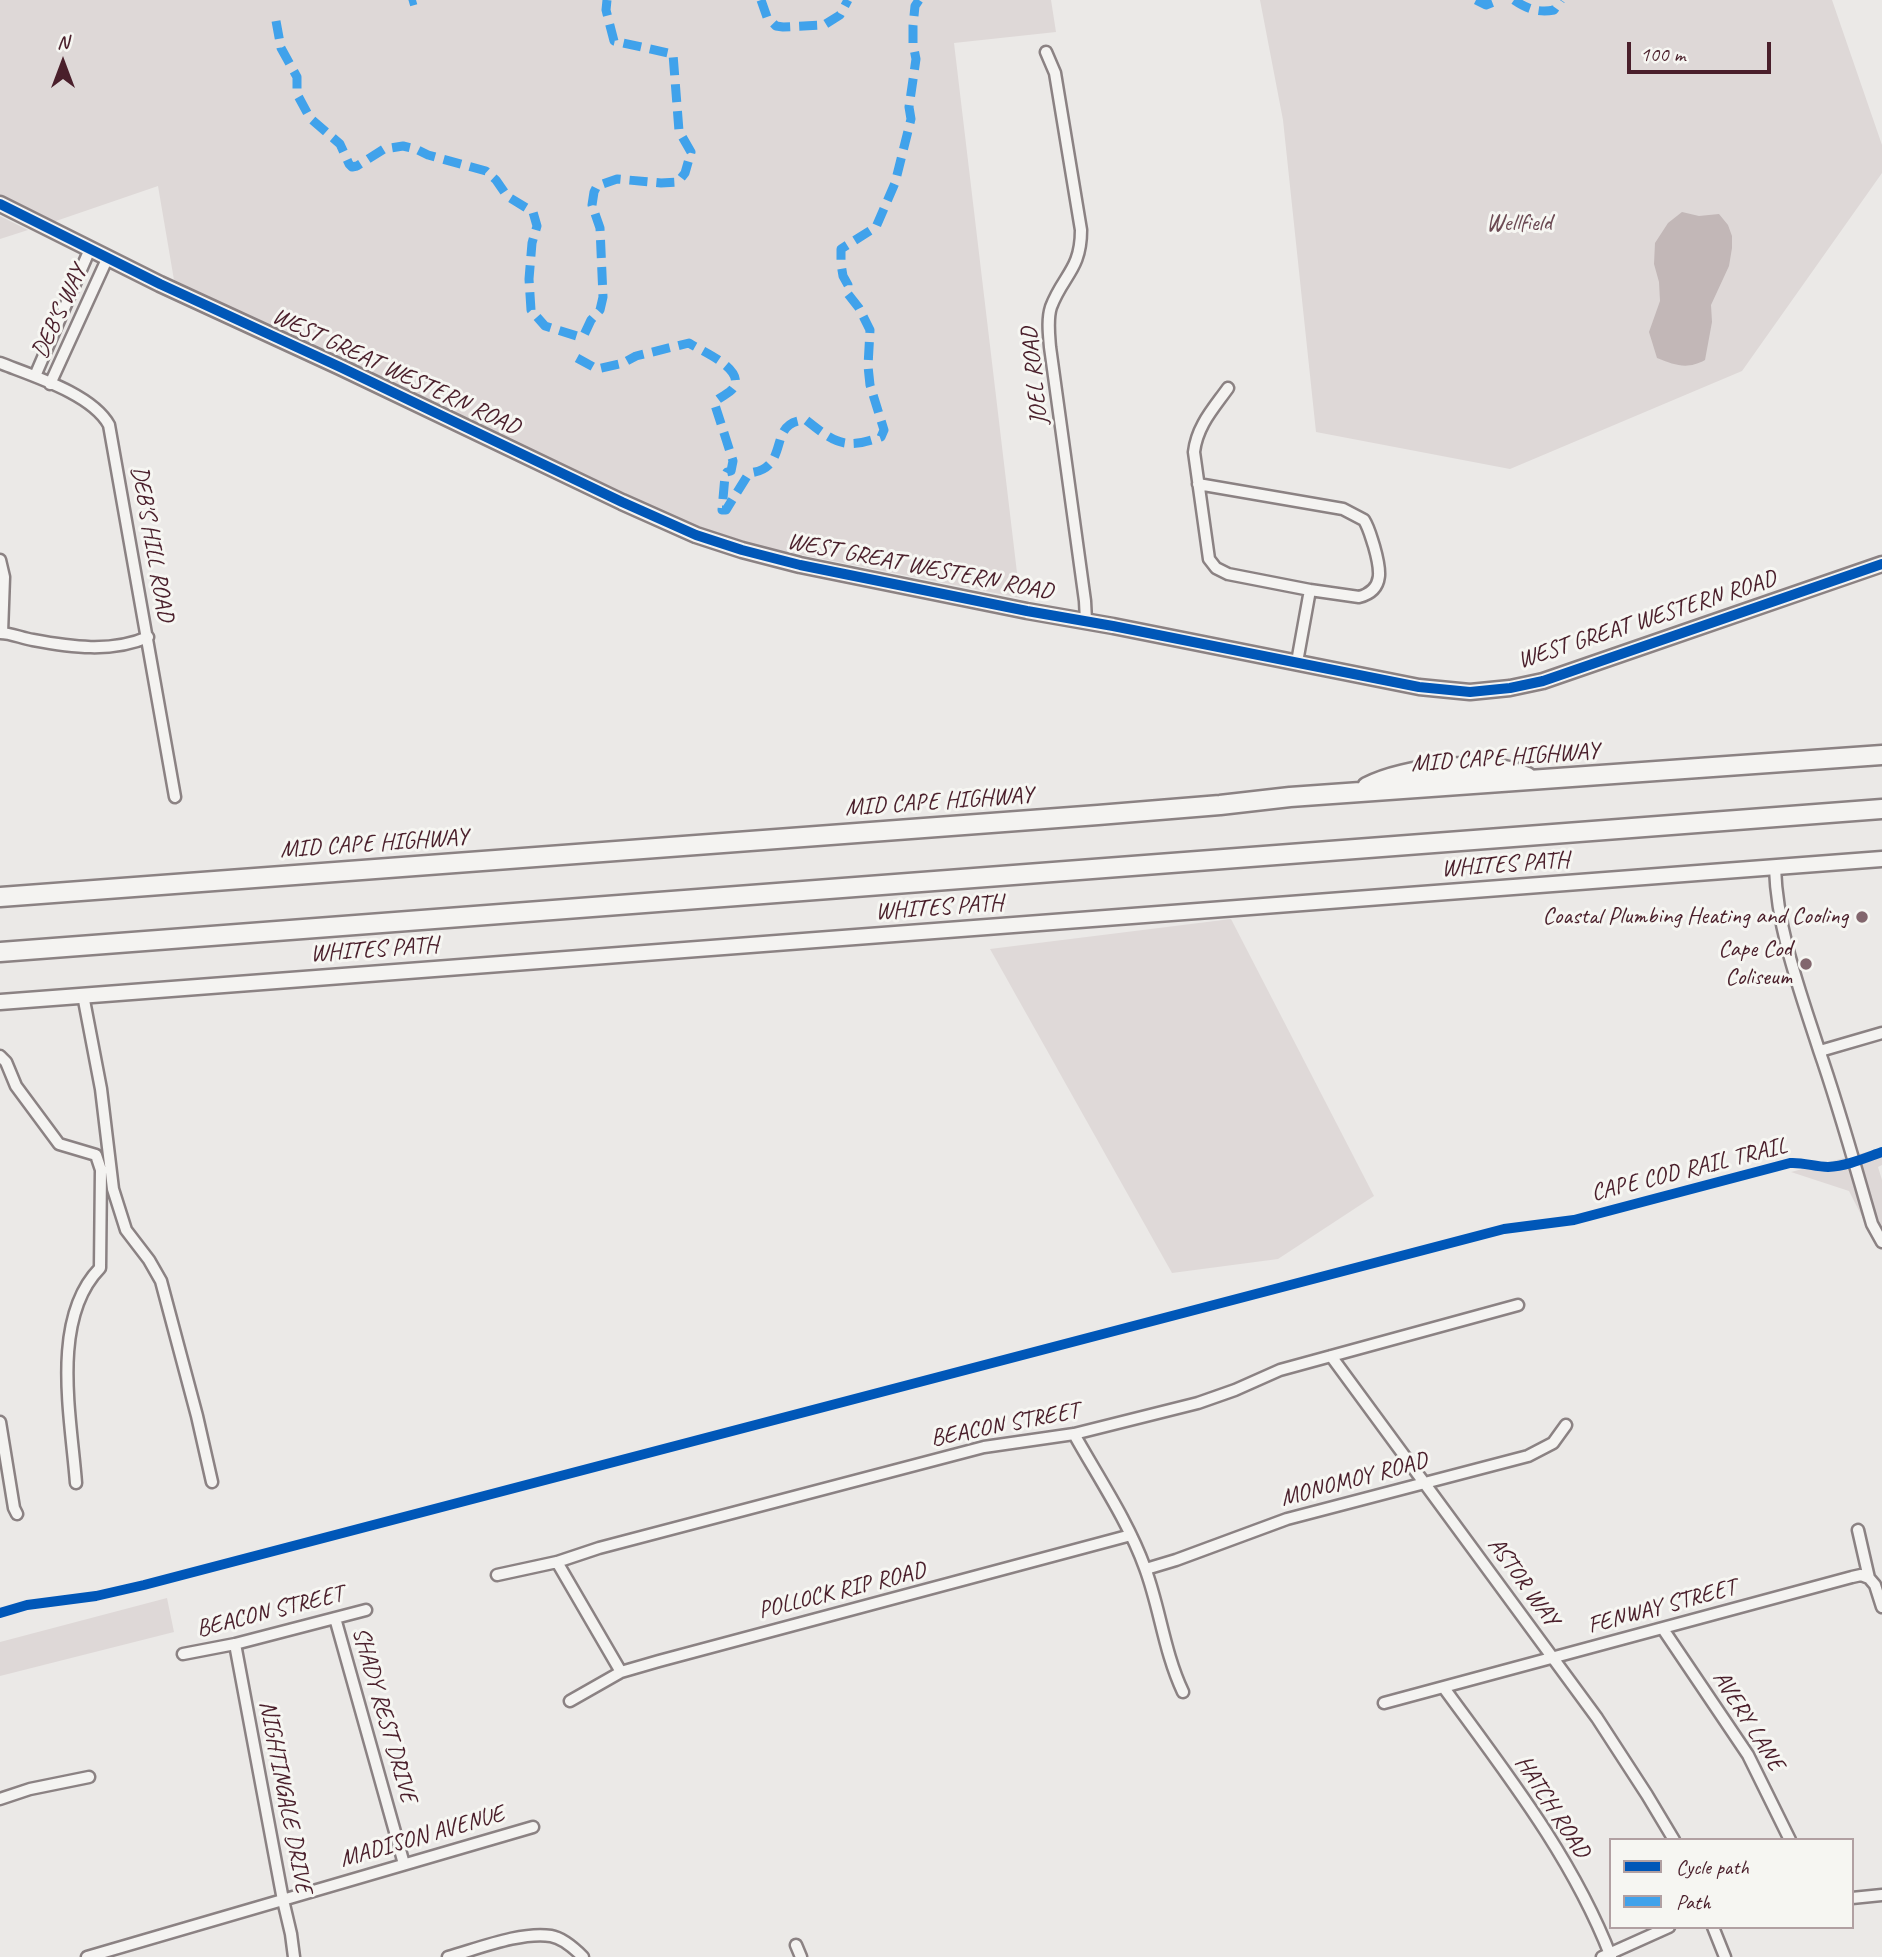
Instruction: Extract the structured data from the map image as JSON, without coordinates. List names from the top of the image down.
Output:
{
  "streets": {
    "highway": ["MID CAPE HIGHWAY"],
    "street": [
      "DEB'S WAY",
      "WEST GREAT WESTERN ROAD",
      "JOEL ROAD",
      "DEB'S HILL ROAD",
      "WHITES PATH",
      "BEACON STREET",
      "MONOMOY ROAD",
      "ASTOR WAY",
      "POLLOCK RIP ROAD",
      "FENWAY STREET",
      "SHADY REST DRIVE",
      "AVERY LANE",
      "NIGHTINGALE DRIVE",
      "HATCH ROAD",
      "MADISON AVENUE"
    ],
    "cycle path": ["CAPE COD RAIL TRAIL"]
  },
  "crossings": [
    ["DEB'S WAY", "WEST GREAT WESTERN ROAD"],
    ["DEB'S WAY", "DEB'S HILL ROAD"],
    ["WEST GREAT WESTERN ROAD", "JOEL ROAD"],
    ["BEACON STREET", "ASTOR WAY"],
    ["BEACON STREET", "SHADY REST DRIVE"],
    ["BEACON STREET", "NIGHTINGALE DRIVE"],
    ["MONOMOY ROAD", "ASTOR WAY"],
    ["ASTOR WAY", "FENWAY STREET"],
    ["FENWAY STREET", "AVERY LANE"],
    ["FENWAY STREET", "HATCH ROAD"],
    ["SHADY REST DRIVE", "MADISON AVENUE"],
    ["NIGHTINGALE DRIVE", "MADISON AVENUE"]
  ],
  "parks": ["Wellfield"],
  "places": ["Coastal Plumbing Heating and Cooling", "Cape Cod Coliseum"],
  "legend": ["Cycle path", "Path"],
  "scale_bar": "100 m",
  "north": "top"
}
